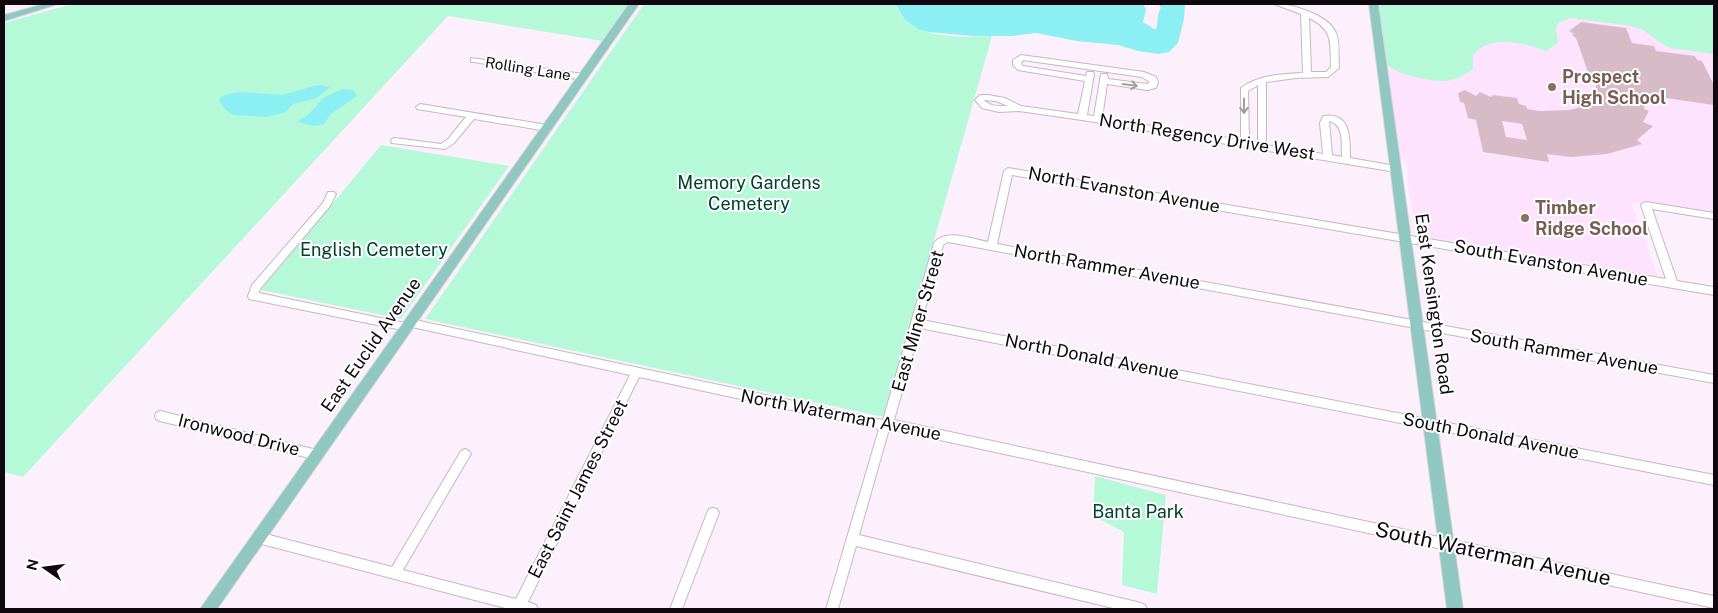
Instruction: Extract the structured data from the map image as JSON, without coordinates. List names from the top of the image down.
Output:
{
  "streets": {
    "main road": ["East Kensington Road", "East Euclid Avenue"],
    "street": [
      "Rolling Lane",
      "North Regency Drive West",
      "North Evanston Avenue",
      "South Evanston Avenue",
      "North Rammer Avenue",
      "East Miner Street",
      "South Rammer Avenue",
      "North Donald Avenue",
      "North Waterman Avenue",
      "Ironwood Drive",
      "South Donald Avenue",
      "East Saint James Street",
      "South Waterman Avenue"
    ]
  },
  "crossings": [
    ["Rolling Lane", "East Euclid Avenue"],
    ["North Regency Drive West", "East Kensington Road"],
    ["North Evanston Avenue", "South Evanston Avenue"],
    ["North Evanston Avenue", "North Rammer Avenue"],
    ["South Evanston Avenue", "East Kensington Road"],
    ["North Rammer Avenue", "East Miner Street"],
    ["North Rammer Avenue", "South Rammer Avenue"],
    ["East Kensington Road", "South Rammer Avenue"],
    ["East Kensington Road", "South Donald Avenue"],
    ["East Kensington Road", "South Waterman Avenue"],
    ["East Miner Street", "North Donald Avenue"],
    ["East Miner Street", "North Waterman Avenue"],
    ["East Euclid Avenue", "North Waterman Avenue"],
    ["East Euclid Avenue", "Ironwood Drive"],
    ["North Donald Avenue", "South Donald Avenue"],
    ["North Waterman Avenue", "East Saint James Street"],
    ["North Waterman Avenue", "South Waterman Avenue"]
  ],
  "parks": ["Memory Gardens Cemetery", "English Cemetery", "Banta Park"],
  "places": ["Prospect High School", "Timber Ridge School"],
  "north": "left"
}
